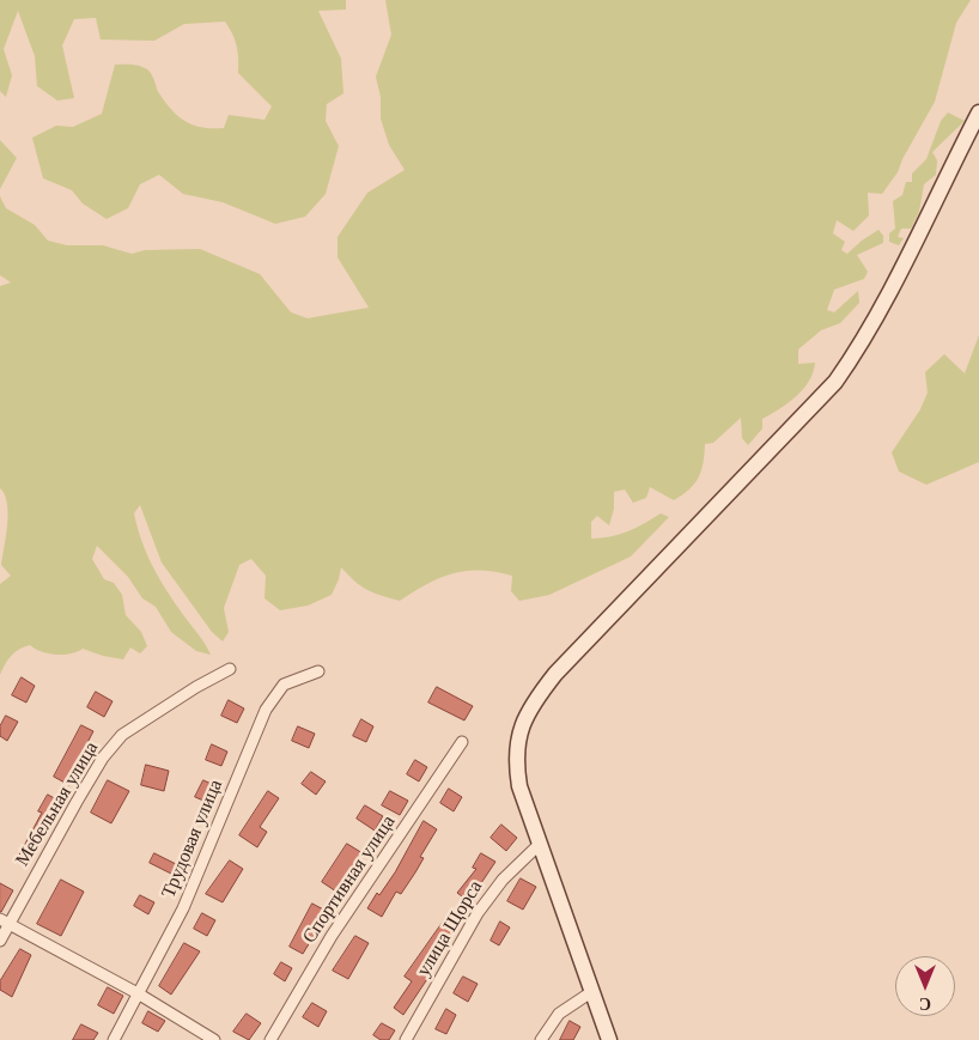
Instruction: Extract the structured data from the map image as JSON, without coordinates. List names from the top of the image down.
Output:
{
  "streets": {
    "street": [
      "Мебельная улица",
      "Трудовая улица",
      "Спортивная улица",
      "улица Щорса"
    ]
  },
  "north": "bottom"
}
